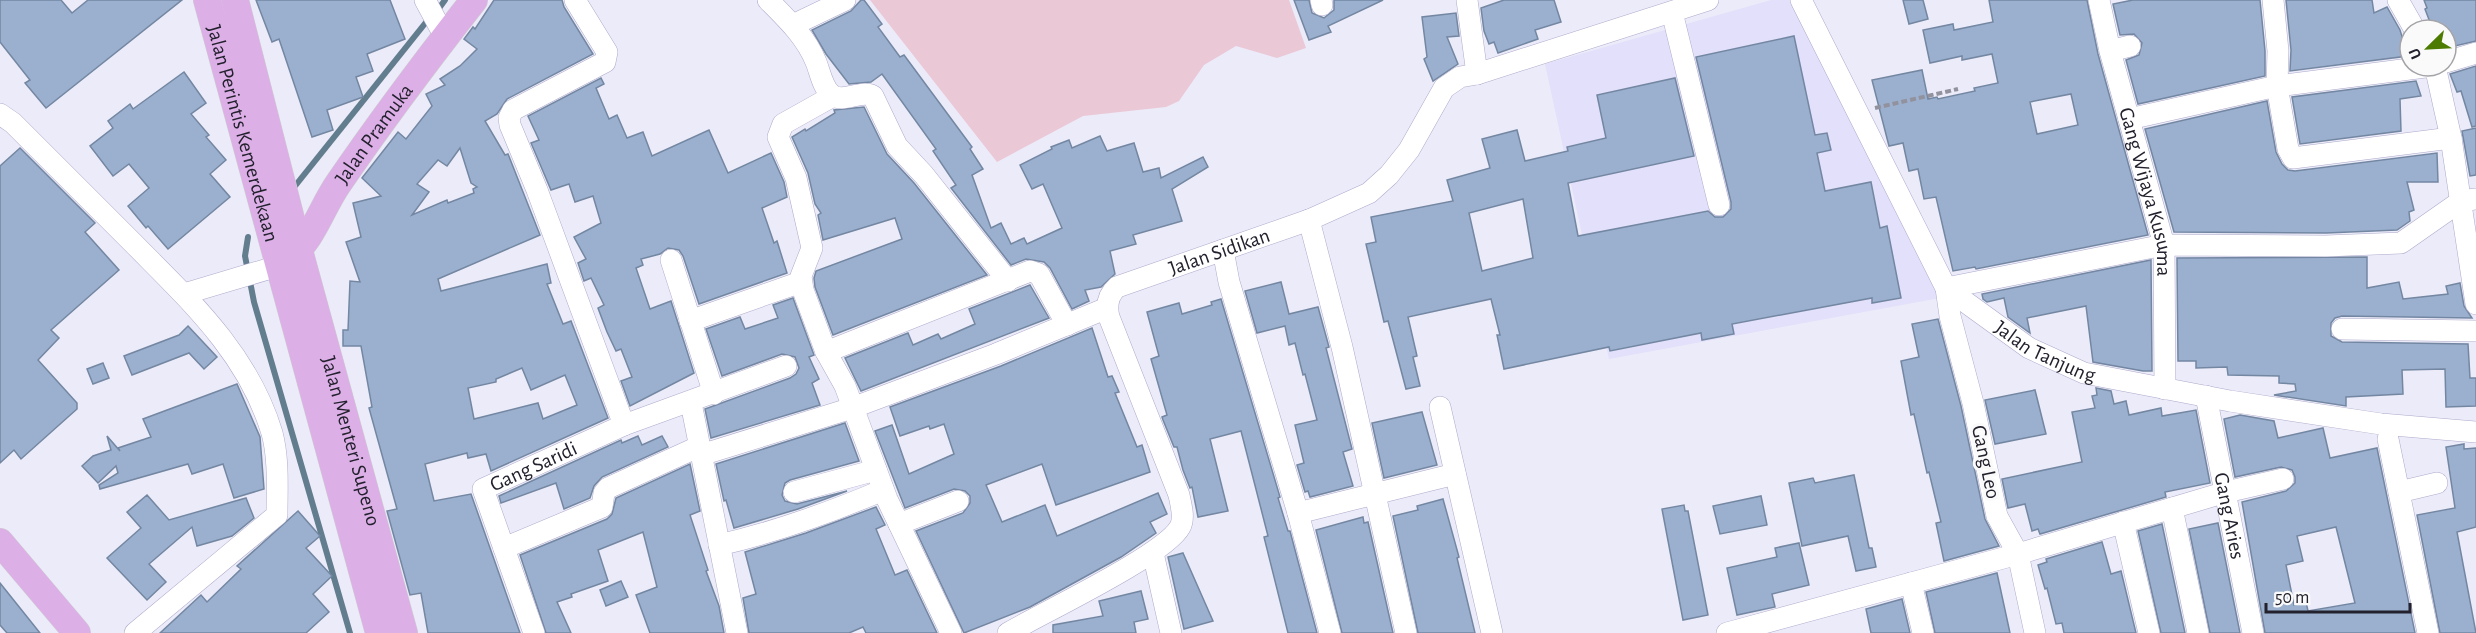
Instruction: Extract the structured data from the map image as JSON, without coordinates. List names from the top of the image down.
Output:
{
  "streets": {
    "main road": ["Jalan Perintis Kemerdekaan", "Jalan Pramuka", "Jalan Menteri Supeno"],
    "street": [
      "Gang Wijaya Kusuma",
      "Jalan Sidikan",
      "Jalan Tanjung",
      "Gang Leo",
      "Gang Saridi",
      "Gang Aries"
    ]
  },
  "crossings": [
    ["Jalan Perintis Kemerdekaan", "Jalan Pramuka"],
    ["Jalan Perintis Kemerdekaan", "Jalan Menteri Supeno"],
    ["Jalan Pramuka", "Jalan Menteri Supeno"],
    ["Gang Wijaya Kusuma", "Jalan Tanjung"],
    ["Jalan Tanjung", "Gang Leo"],
    ["Jalan Tanjung", "Gang Aries"]
  ],
  "scale_bar": "50 m",
  "north": "bottom left"
}
